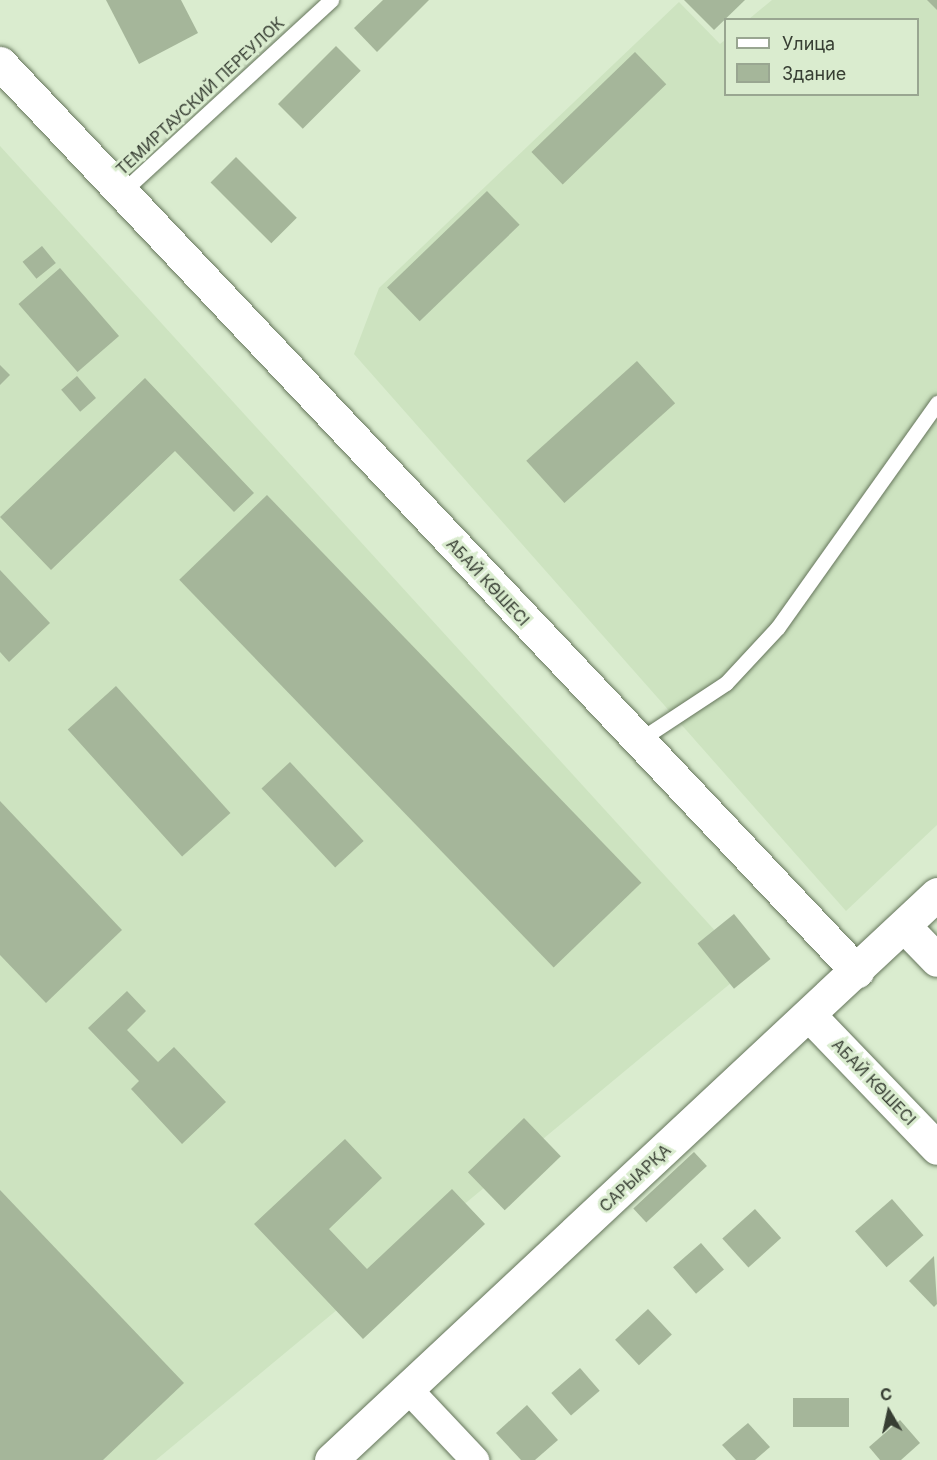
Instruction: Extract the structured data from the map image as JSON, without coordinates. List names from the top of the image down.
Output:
{
  "streets": {
    "street": ["АБАЙ КӨШЕСІ", "САРЫАРҚА"],
    "lane": ["ТЕМИРТАУСКИЙ ПЕРЕУЛОК"]
  },
  "crossings": [
    ["ТЕМИРТАУСКИЙ ПЕРЕУЛОК", "АБАЙ КӨШЕСІ"],
    ["АБАЙ КӨШЕСІ", "САРЫАРҚА"]
  ],
  "legend": ["Улица", "Здание"],
  "north": "top"
}
